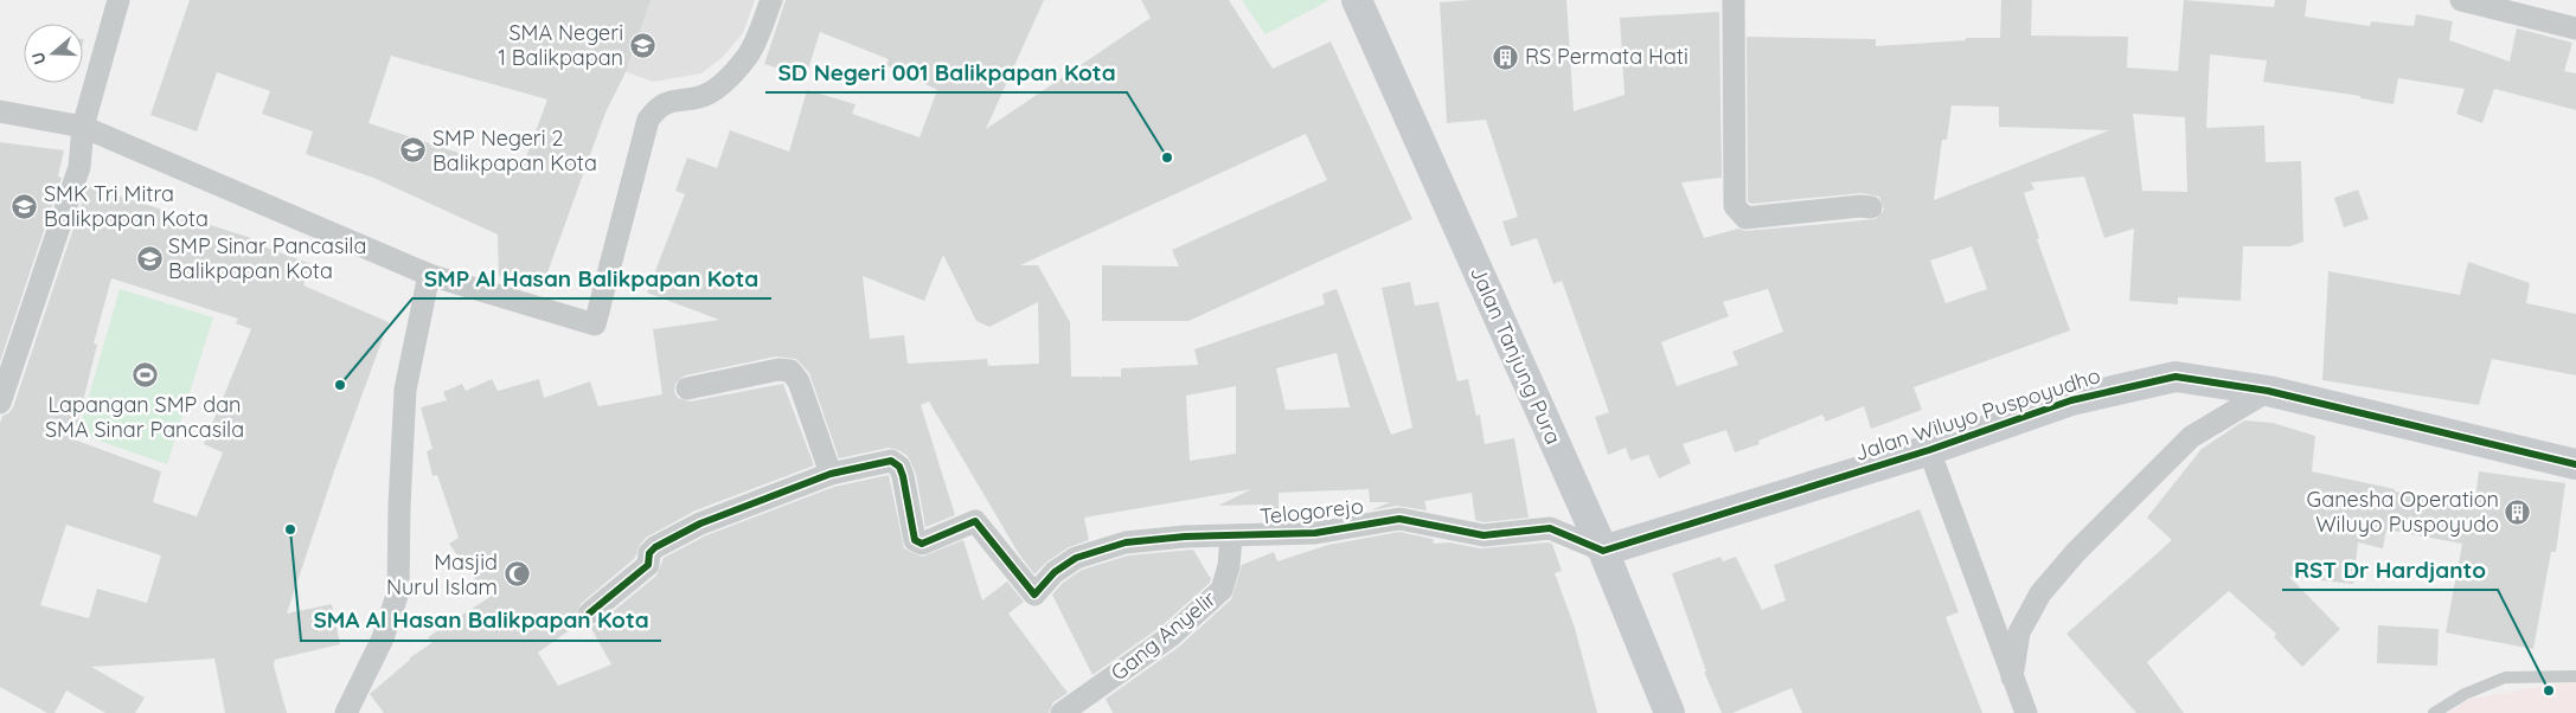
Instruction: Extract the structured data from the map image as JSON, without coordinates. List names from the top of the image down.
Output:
{
  "streets": {
    "street": [
      "Jalan Tanjung Pura",
      "Jalan Wiluyo Puspoyudho",
      "Telogorejo",
      "Gang Anyelir"
    ]
  },
  "crossings": [
    ["Jalan Tanjung Pura", "Jalan Wiluyo Puspoyudho"],
    ["Jalan Tanjung Pura", "Telogorejo"],
    ["Jalan Wiluyo Puspoyudho", "Telogorejo"],
    ["Telogorejo", "Gang Anyelir"]
  ],
  "places": {
    "school or university": [
      "SMA Negeri 1 Balikpapan",
      "SMP Negeri 2 Balikpapan Kota",
      "SMK Tri Mitra Balikpapan Kota",
      "SMP Sinar Pancasila Balikpapan Kota"
    ],
    "building": ["RS Permata Hati", "Ganesha Operation Wiluyo Puspoyudo"],
    "other": [
      "SD Negeri 001 Balikpapan Kota",
      "SMP Al Hasan Balikpapan Kota",
      "SMA Al Hasan Balikpapan Kota",
      "RST Dr Hardjanto"
    ],
    "sports": ["Lapangan SMP dan SMA Sinar Pancasila"],
    "mosque": ["Masjid Nurul Islam"]
  },
  "north": "left"
}
